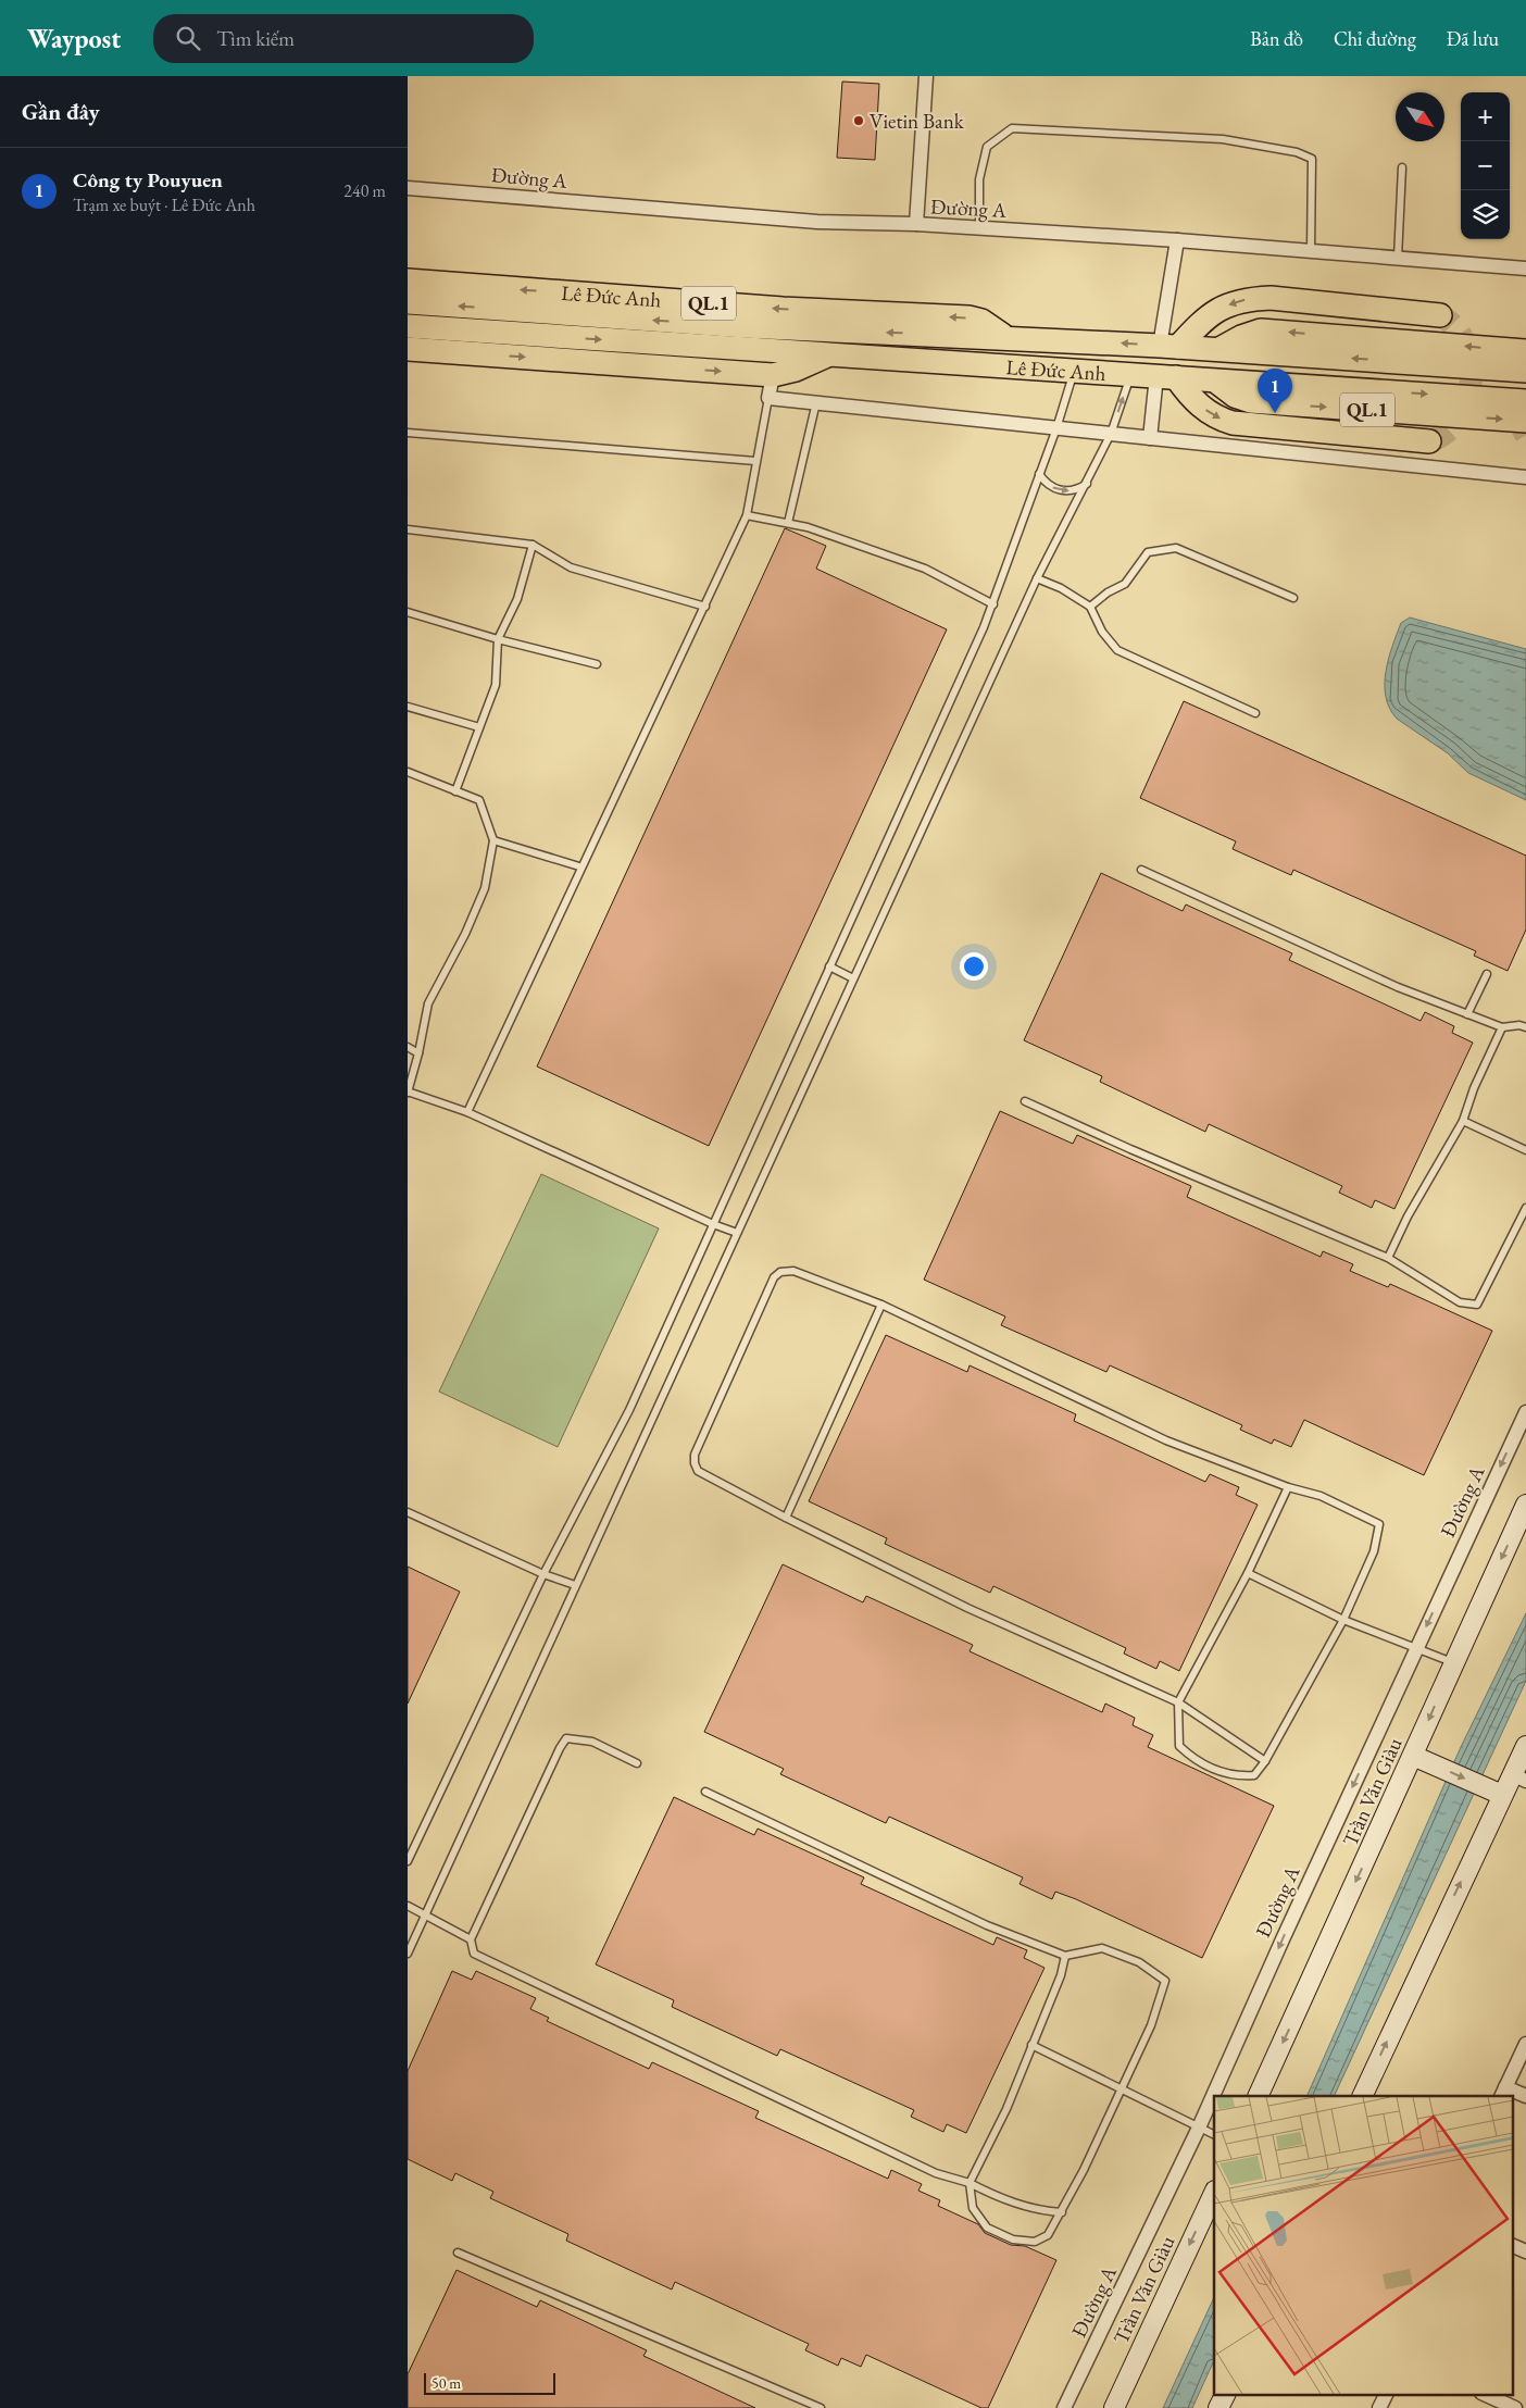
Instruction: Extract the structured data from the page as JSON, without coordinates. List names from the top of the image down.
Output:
{
  "streets": {
    "highway": ["Lê Đức Anh", "QL.1"],
    "main road": ["Trần Văn Giàu"],
    "street": ["Đường A"]
  },
  "crossings": [
    ["Lê Đức Anh", "QL.1"]
  ],
  "one_way": ["Đường A"],
  "places": ["Vietin Bank"],
  "scale_bar": "50 m",
  "north": "bottom right",
  "page": {
    "header": "Waypost",
    "search": "Tìm kiếm",
    "nav": ["Bản đồ", "Chỉ đường", "Đã lưu"],
    "heading": "Gần đây",
    "map_buttons": ["+", "−"],
    "list": [
      {
        "mark": "1",
        "name": "Công ty Pouyuen",
        "note": "Trạm xe buýt · Lê Đức Anh",
        "value": "240 m"
      }
    ],
    "pins": "1",
    "scale": "50 m"
  }
}
